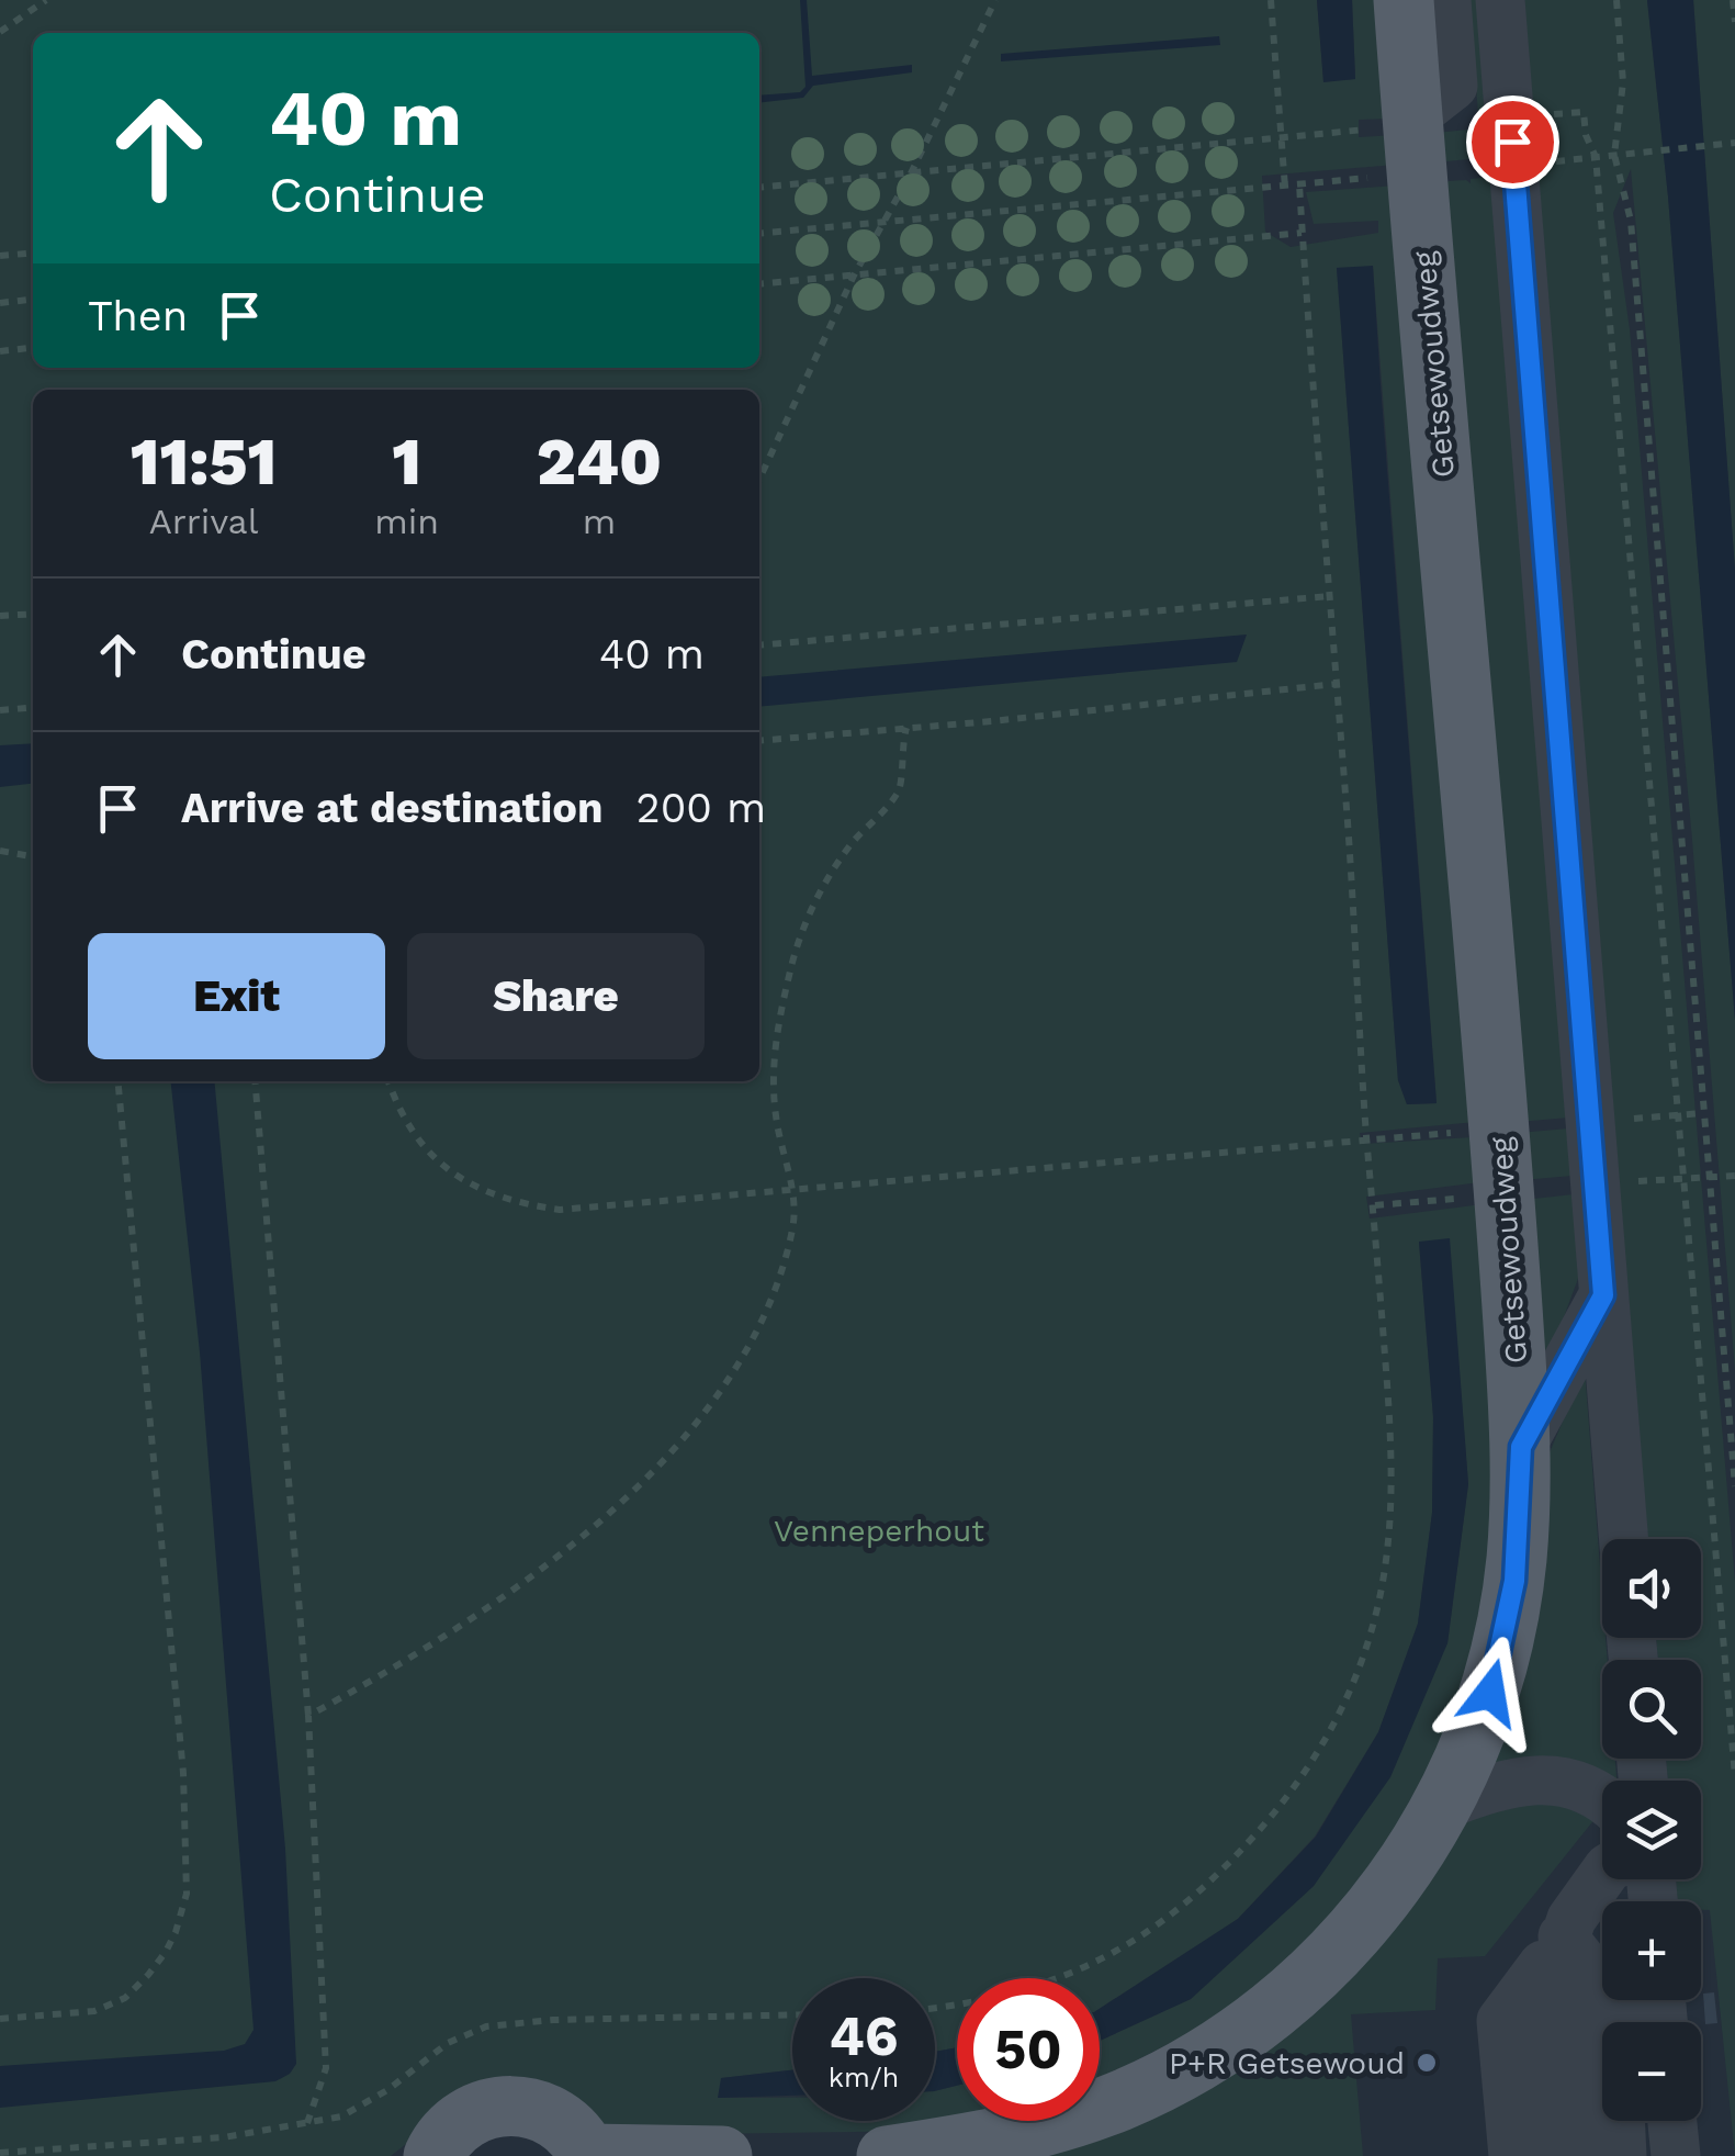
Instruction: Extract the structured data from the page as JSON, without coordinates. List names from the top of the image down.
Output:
{
  "streets": {
    "main road": ["Getsewoudweg"]
  },
  "parks": ["Venneperhout"],
  "places": ["P+R Getsewoud"],
  "page": {
    "turn": ["40 m", "Continue"],
    "then": "Then",
    "eta": [
      "11:51",
      "Arrival",
      "1",
      "min",
      "240",
      "m"
    ],
    "list": [
      {
        "name": "Continue",
        "value": "40 m"
      },
      {
        "name": "Arrive at destination",
        "value": "200 m"
      }
    ],
    "buttons": ["Exit", "Share"],
    "map_buttons": ["+", "−"],
    "speed": "46 km/h",
    "limit": "50"
  }
}
